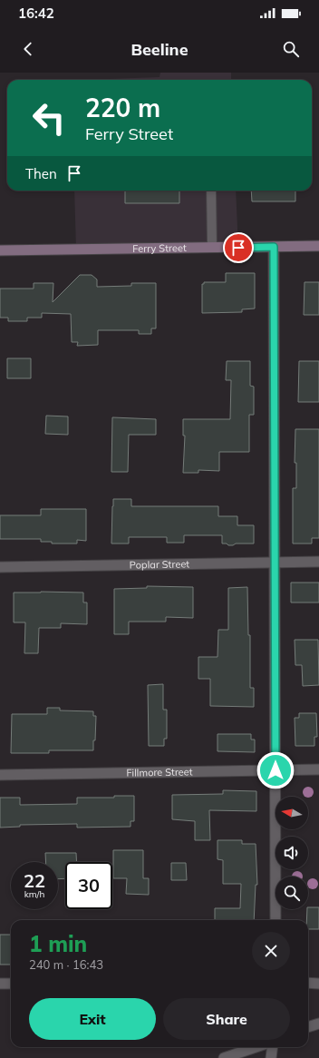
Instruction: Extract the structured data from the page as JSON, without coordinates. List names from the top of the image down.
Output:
{
  "streets": {
    "main road": ["Ferry Street"],
    "street": ["Poplar Street", "Fillmore Street"]
  },
  "north": "left",
  "page": {
    "status": "16:42",
    "header": "Beeline",
    "turn": ["220 m", "Ferry Street"],
    "then": "Then",
    "speed": "22 km/h",
    "limit": "30",
    "heading": ["1 min", "240 m · 16:43"],
    "buttons": ["Exit", "Share"]
  }
}
